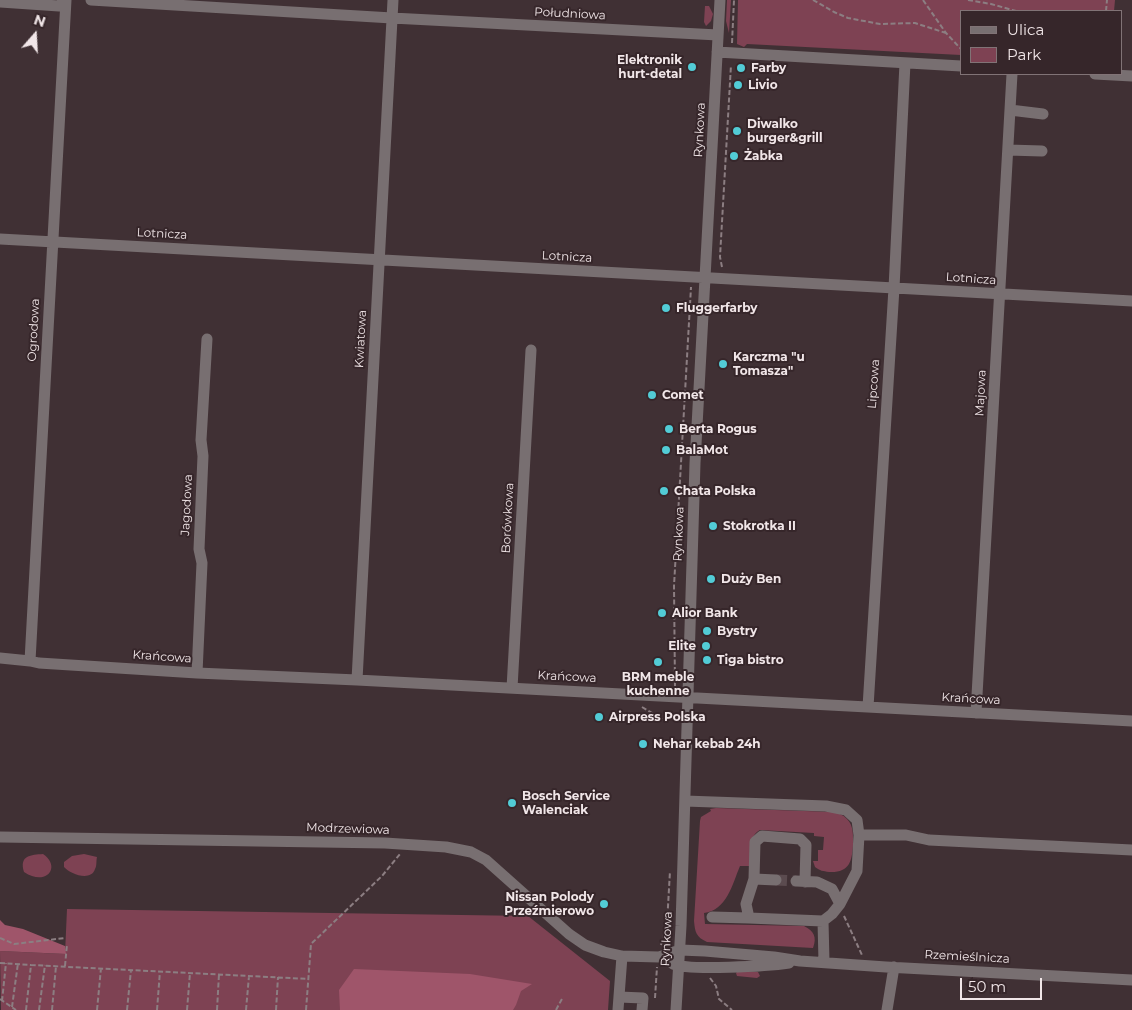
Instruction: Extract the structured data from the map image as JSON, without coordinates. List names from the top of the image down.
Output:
{
  "streets": {
    "street": [
      "Południowa",
      "Rynkowa",
      "Lotnicza",
      "Ogrodowa",
      "Kwiatowa",
      "Lipcowa",
      "Majowa",
      "Jagodowa",
      "Borówkowa",
      "Krańcowa",
      "Modrzewiowa",
      "Rzemieślnicza"
    ]
  },
  "crossings": [
    ["Południowa", "Rynkowa"],
    ["Południowa", "Kwiatowa"],
    ["Rynkowa", "Lotnicza"],
    ["Rynkowa", "Krańcowa"],
    ["Rynkowa", "Modrzewiowa"],
    ["Rynkowa", "Rzemieślnicza"],
    ["Lotnicza", "Ogrodowa"],
    ["Lotnicza", "Kwiatowa"],
    ["Lotnicza", "Lipcowa"],
    ["Lotnicza", "Majowa"],
    ["Ogrodowa", "Krańcowa"],
    ["Kwiatowa", "Krańcowa"],
    ["Lipcowa", "Krańcowa"],
    ["Majowa", "Krańcowa"],
    ["Jagodowa", "Krańcowa"],
    ["Borówkowa", "Krańcowa"],
    ["Modrzewiowa", "Rzemieślnicza"]
  ],
  "places": [
    "Elektronik hurt-detal",
    "Farby",
    "Livio",
    "Diwalko burger&grill",
    "Żabka",
    "Fluggerfarby",
    "Karczma \"u Tomasza\"",
    "Comet",
    "Berta Rogus",
    "BalaMot",
    "Chata Polska",
    "Stokrotka II",
    "Duży Ben",
    "Alior Bank",
    "Bystry",
    "Elite",
    "Tiga bistro",
    "BRM meble kuchenne",
    "Airpress Polska",
    "Nehar kebab 24h",
    "Bosch Service Walenciak",
    "Nissan Polody Przeźmierowo"
  ],
  "legend": ["Ulica", "Park"],
  "scale_bar": "50 m",
  "north": "top"
}
